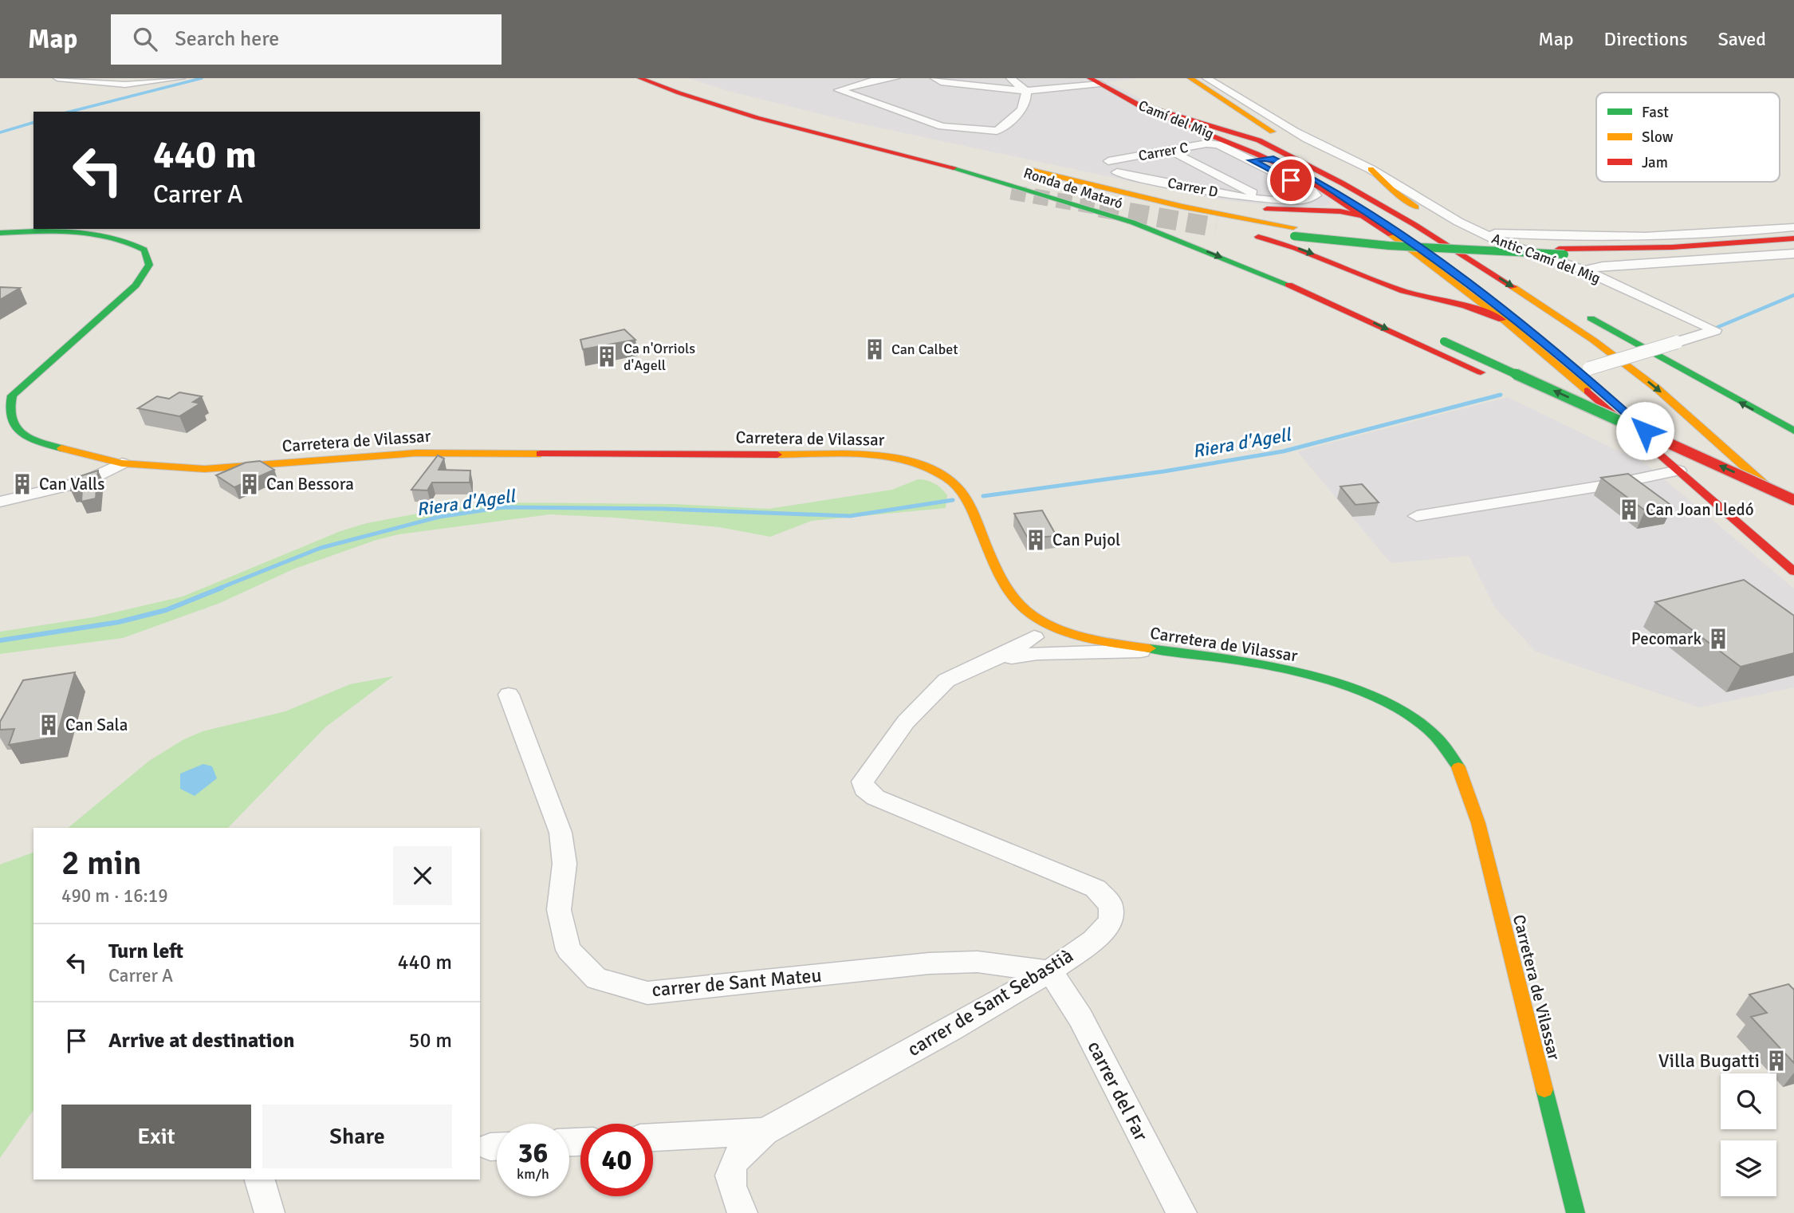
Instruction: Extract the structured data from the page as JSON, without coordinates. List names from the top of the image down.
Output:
{
  "streets": {
    "main road": ["Camí del Mig", "Ronda de Mataró", "Carretera de Vilassar"],
    "street": [
      "Carrer C",
      "Carrer D",
      "Antic Camí del Mig",
      "carrer de Sant Mateu",
      "carrer de Sant Sebastià",
      "carrer del Far"
    ]
  },
  "crossings": [
    ["Camí del Mig", "Carrer C"],
    ["Camí del Mig", "Carrer D"],
    ["Camí del Mig", "Antic Camí del Mig"],
    ["Carretera de Vilassar", "carrer de Sant Sebastià"],
    ["carrer de Sant Mateu", "carrer de Sant Sebastià"],
    ["carrer de Sant Mateu", "carrer del Far"],
    ["carrer de Sant Sebastià", "carrer del Far"]
  ],
  "water": ["Riera d'Agell"],
  "places": {
    "building": [
      "Can Calbet",
      "Ca n'Orriols d'Agell",
      "Can Valls",
      "Can Bessora",
      "Can Joan Lledó",
      "Can Pujol",
      "Pecomark",
      "Can Sala",
      "Villa Bugatti"
    ]
  },
  "legend": ["Fast", "Slow", "Jam"],
  "page": {
    "header": "Map",
    "search": "Search here",
    "nav": ["Map", "Directions", "Saved"],
    "turn": ["440 m", "Carrer A"],
    "heading": ["2 min", "490 m · 16:19"],
    "list": [
      {
        "name": "Turn left",
        "note": "Carrer A",
        "value": "440 m"
      },
      {
        "name": "Arrive at destination",
        "value": "50 m"
      }
    ],
    "buttons": ["Exit", "Share"],
    "speed": "36 km/h",
    "limit": "40"
  }
}
